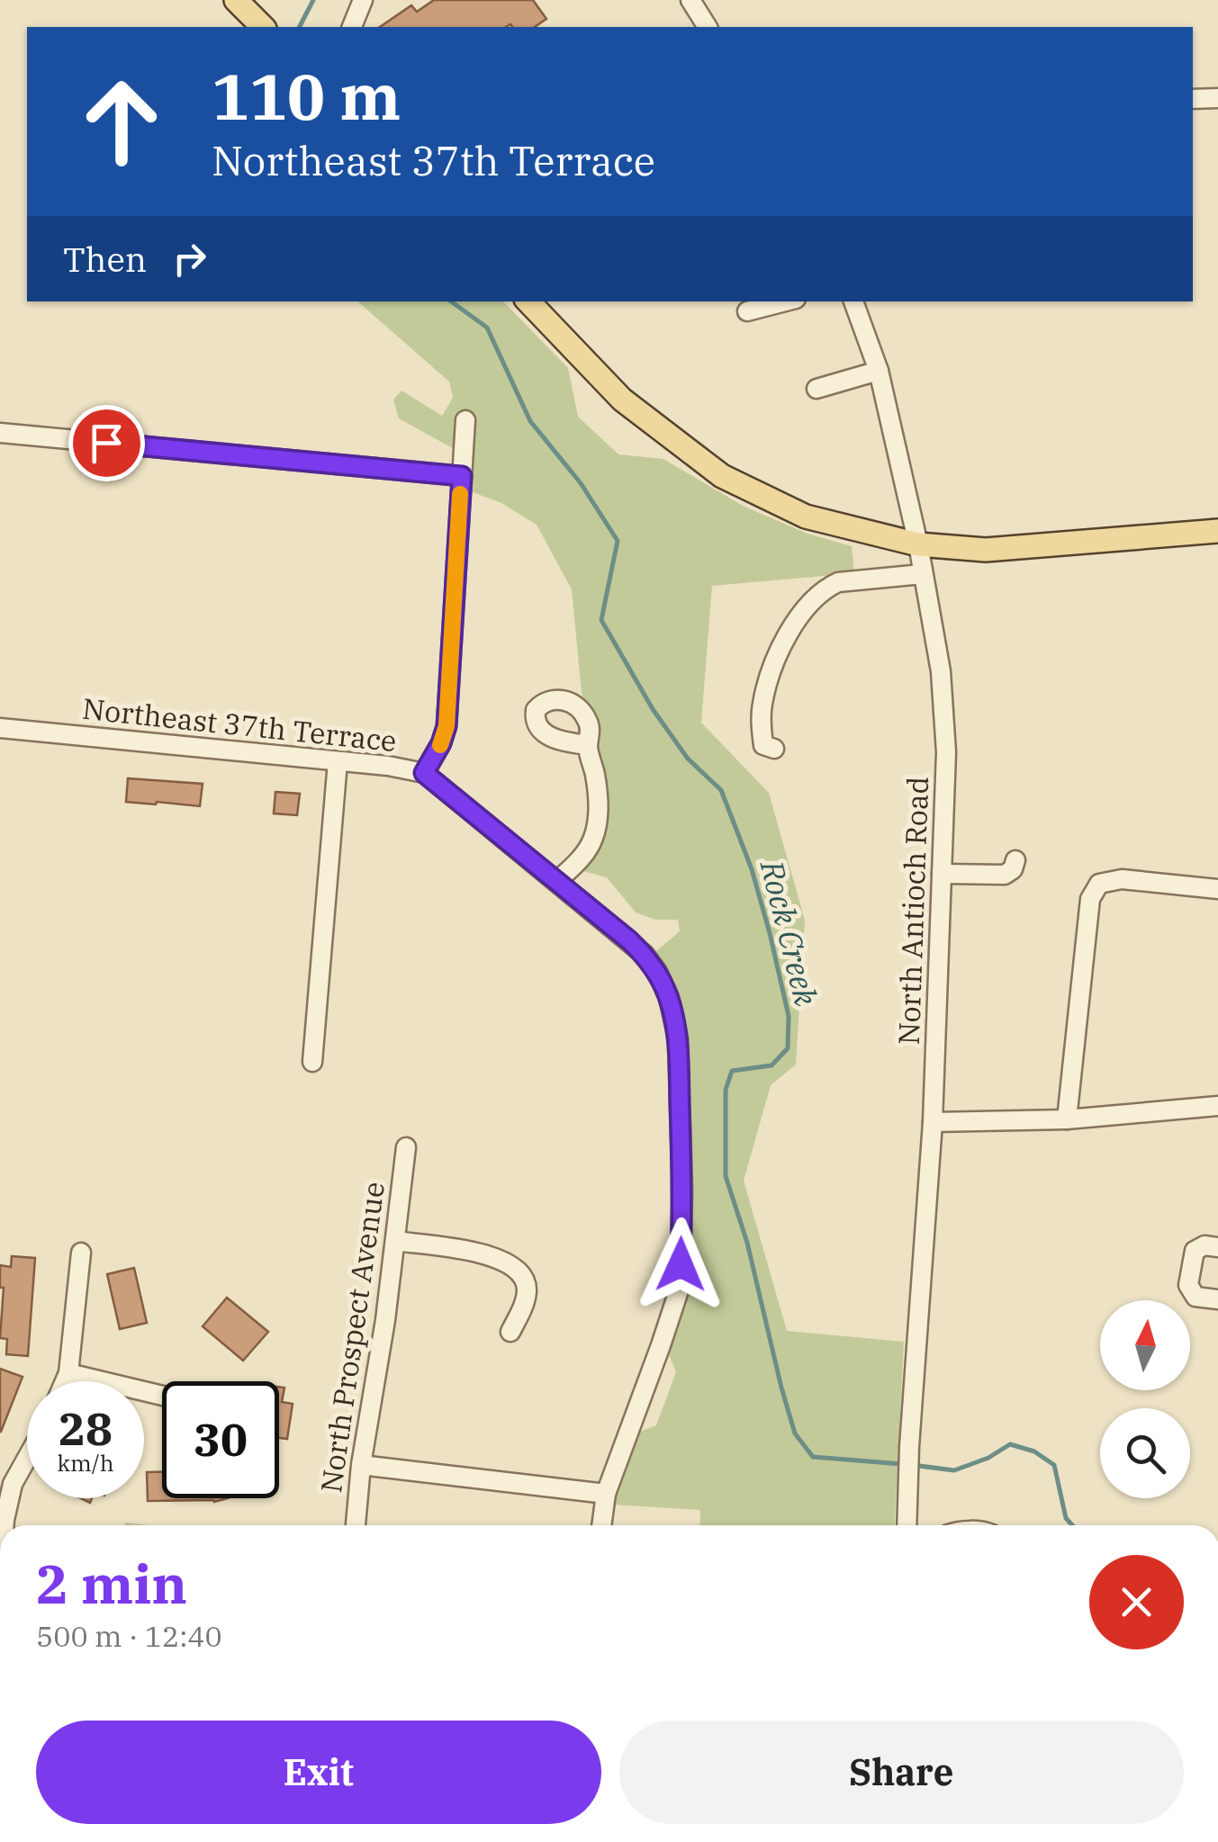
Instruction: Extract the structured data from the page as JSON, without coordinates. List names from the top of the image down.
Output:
{
  "streets": {
    "street": ["Northeast 37th Terrace", "North Antioch Road", "North Prospect Avenue"]
  },
  "water": ["Rock Creek"],
  "north": "top",
  "page": {
    "turn": ["110 m", "Northeast 37th Terrace"],
    "then": "Then",
    "speed": "28 km/h",
    "limit": "30",
    "heading": ["2 min", "500 m · 12:40"],
    "buttons": ["Exit", "Share"]
  }
}
